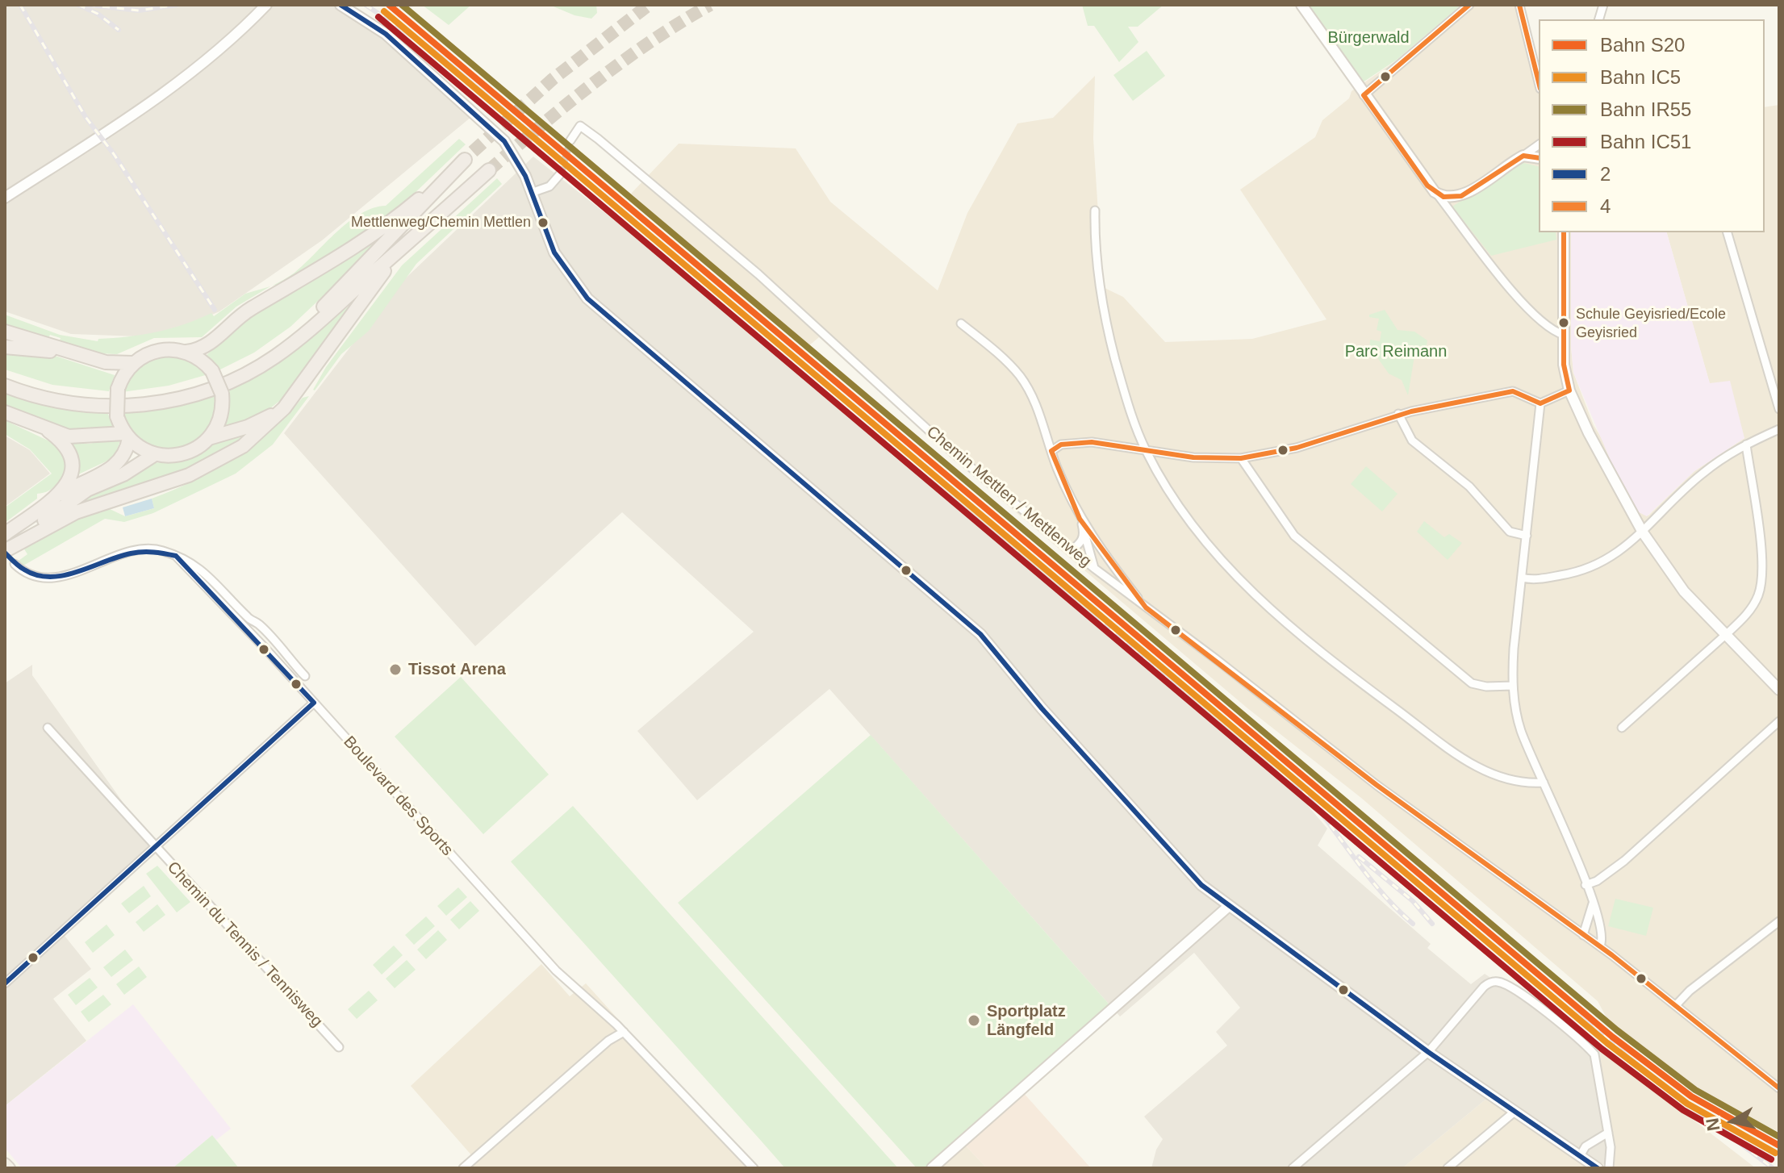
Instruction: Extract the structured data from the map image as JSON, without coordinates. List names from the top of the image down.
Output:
{
  "streets": {
    "street": ["Chemin Mettlen / Mettlenweg", "Boulevard des Sports", "Chemin du Tennis / Tennisweg"]
  },
  "parks": ["Bürgerwald", "Parc Reimann"],
  "places": [
    "Mettlenweg/Chemin Mettlen",
    "Schule Geyisried/Ecole Geyisried",
    "Tissot Arena",
    "Sportplatz Längfeld"
  ],
  "lines": [
    "rail line S20",
    "rail line IR55",
    "transit line 2",
    "transit line 4",
    "rail line IC5",
    "rail line IC51"
  ],
  "legend": [
    "Bahn S20",
    "Bahn IC5",
    "Bahn IR55",
    "Bahn IC51",
    "2",
    "4"
  ],
  "north": "left"
}
